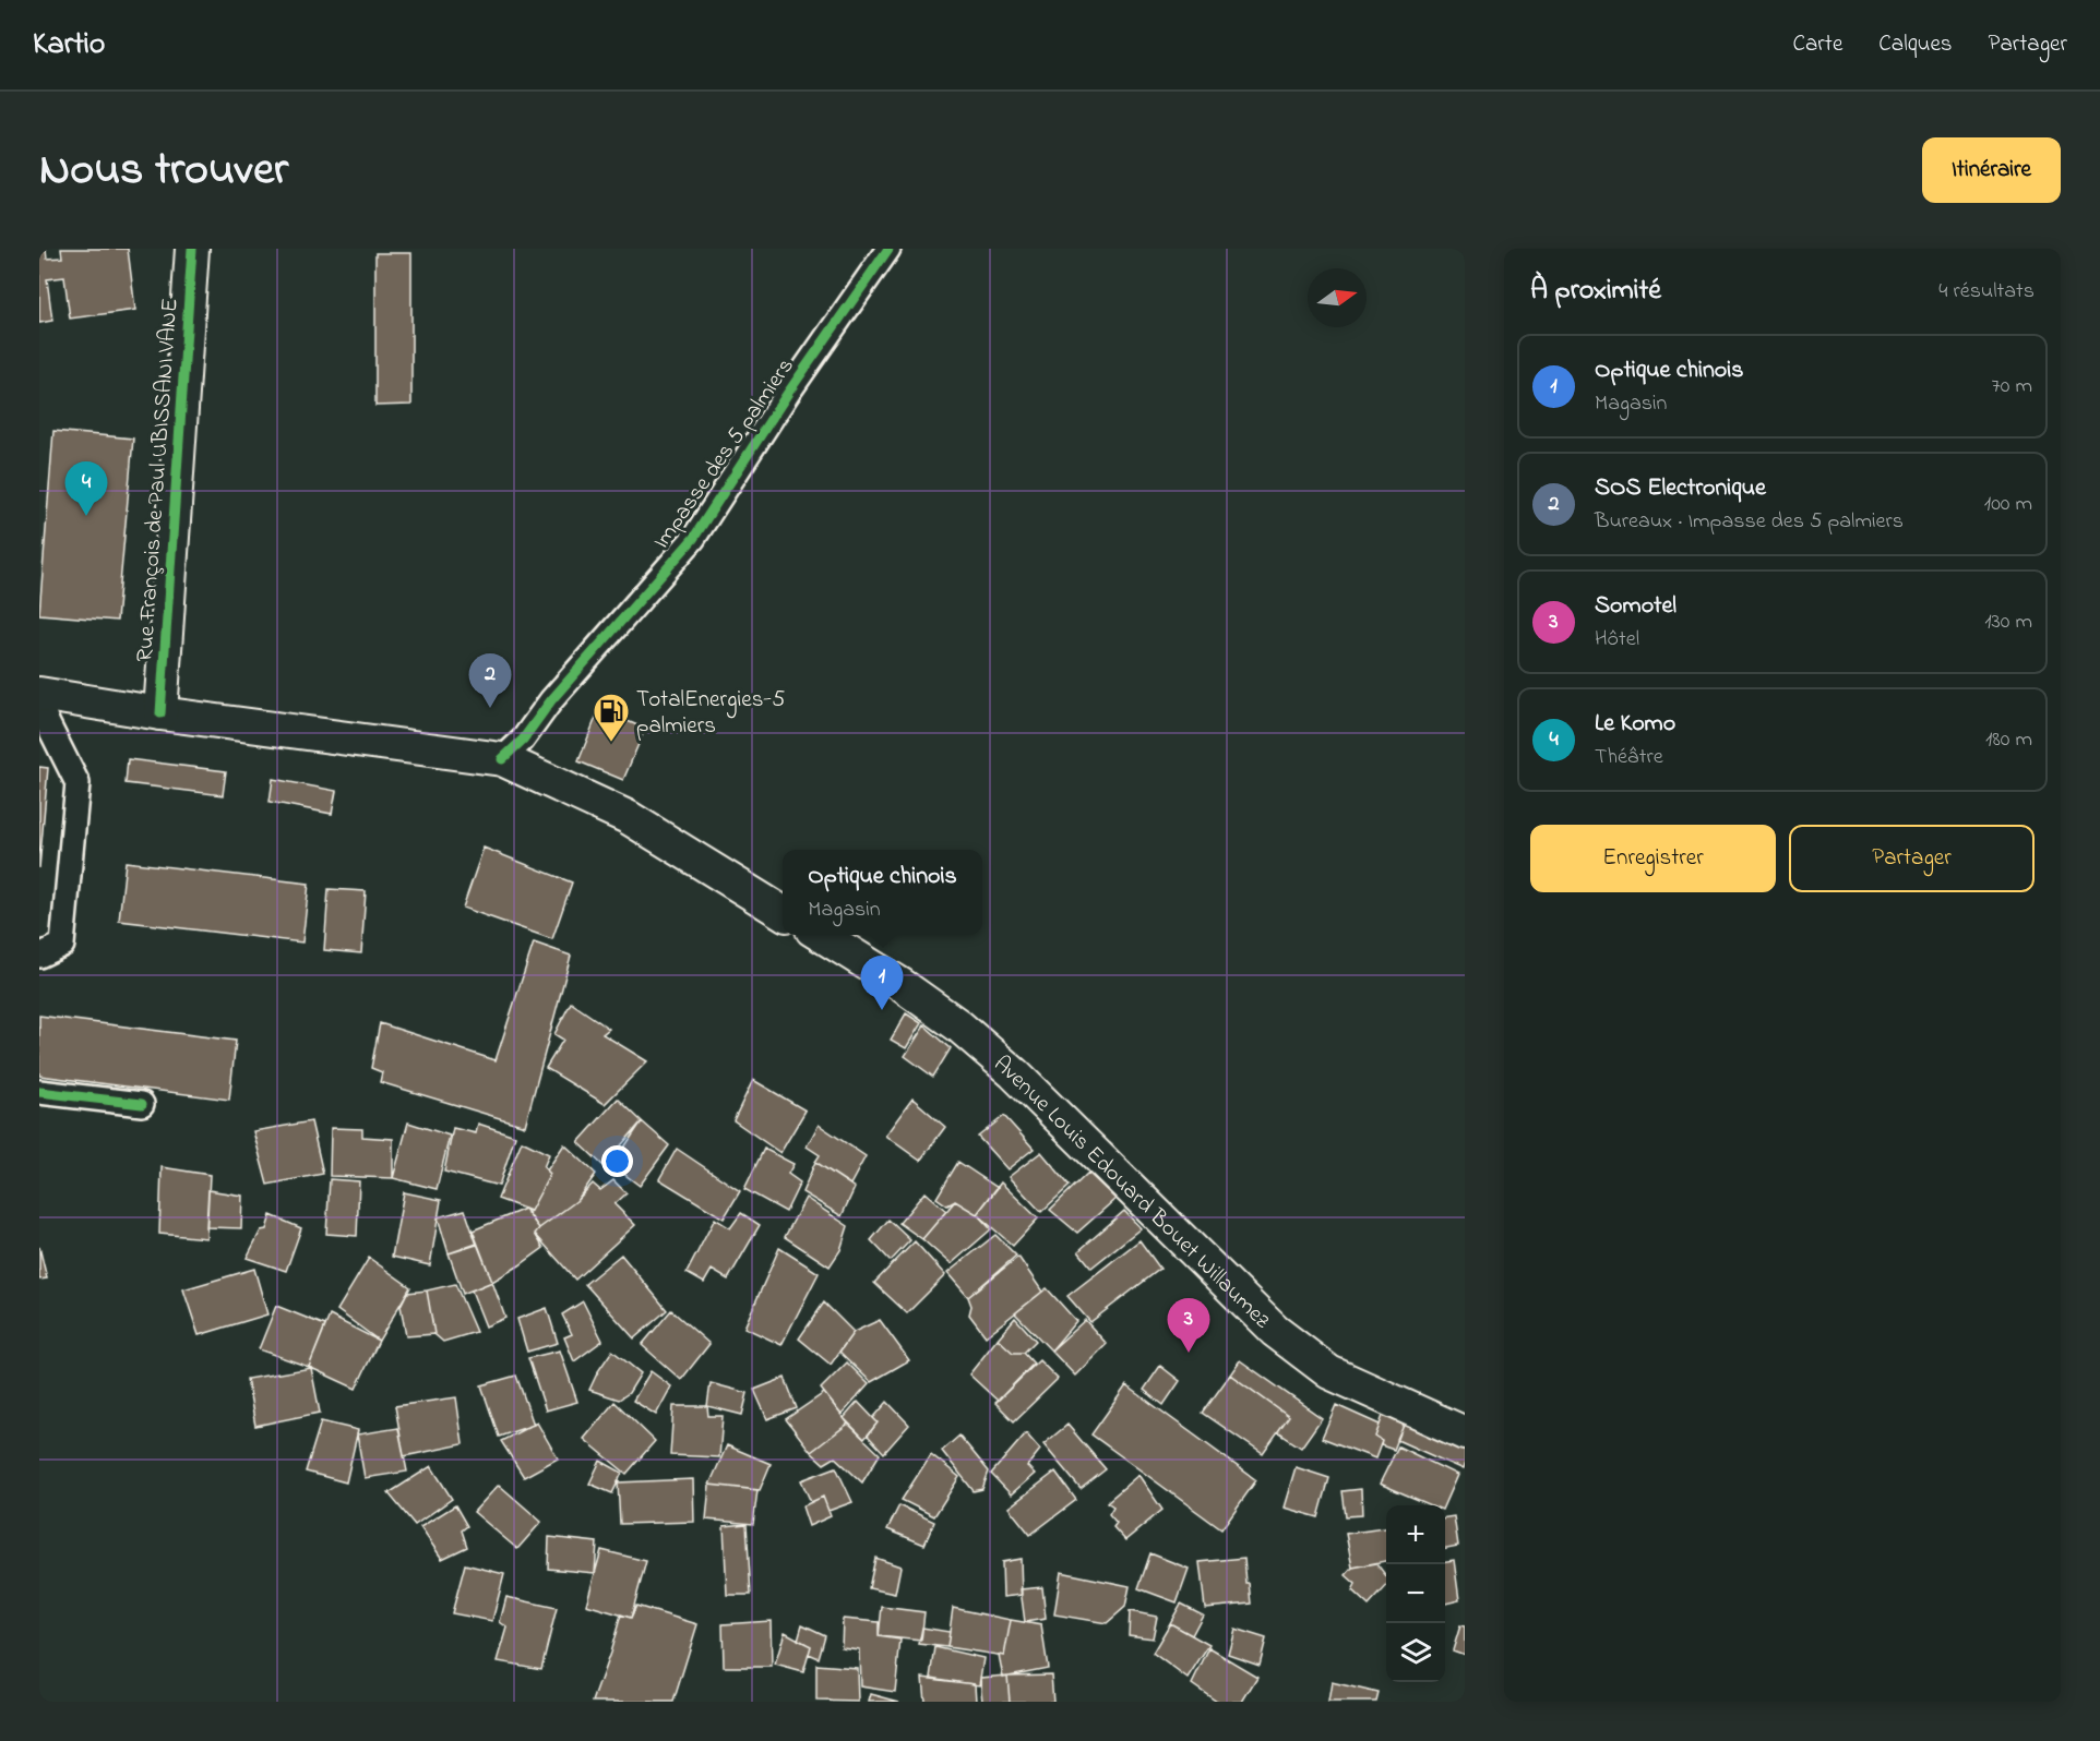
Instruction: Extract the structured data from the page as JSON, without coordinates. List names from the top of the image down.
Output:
{
  "streets": {
    "main road": ["Rue François de Paul UBISSANI VANE", "Avenue Louis Edouard Bouet Willaumez"],
    "street": ["Impasse des 5 palmiers"]
  },
  "places": {
    "fuel station": ["TotalEnergies-5 palmiers"]
  },
  "north": "right",
  "page": {
    "header": "Kartio",
    "nav": ["Carte", "Calques", "Partager"],
    "title": "Nous trouver",
    "buttons": [
      "Itinéraire",
      ["Enregistrer", "Partager"]
    ],
    "heading": ["À proximité", "4 résultats"],
    "list": [
      {
        "mark": "1",
        "name": "Optique chinois",
        "note": "Magasin",
        "value": "70 m"
      },
      {
        "mark": "2",
        "name": "SOS Electronique",
        "note": "Bureaux · Impasse des 5 palmiers",
        "value": "100 m"
      },
      {
        "mark": "3",
        "name": "Somotel",
        "note": "Hôtel",
        "value": "130 m"
      },
      {
        "mark": "4",
        "name": "Le Komo",
        "note": "Théâtre",
        "value": "180 m"
      }
    ],
    "pins": [
      "4",
      "2",
      "1",
      "3"
    ],
    "popup": ["Optique chinois", "Magasin"],
    "map_buttons": ["+", "−"]
  }
}
